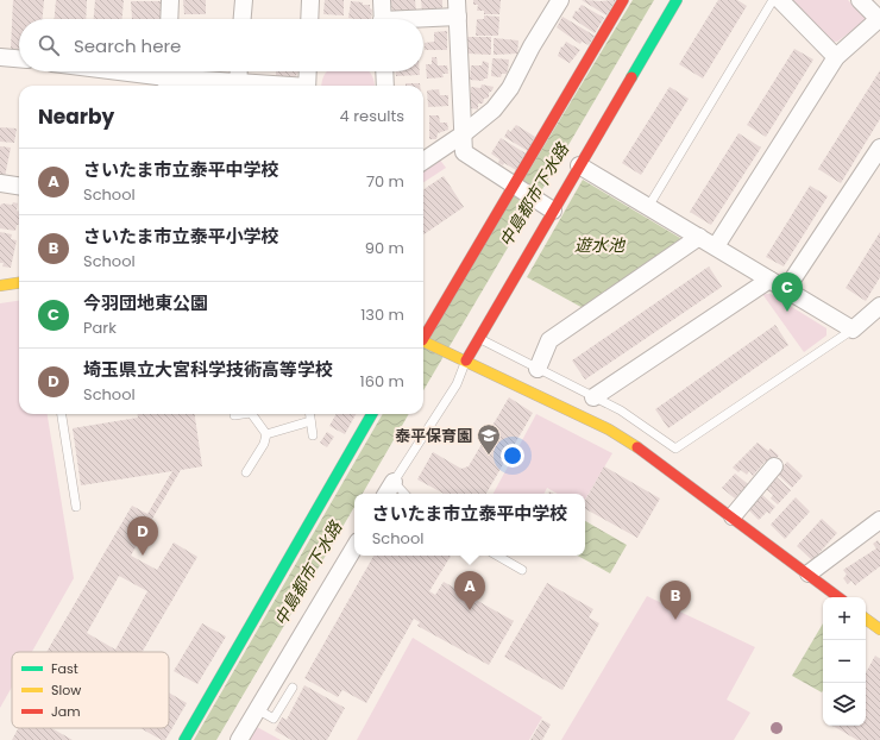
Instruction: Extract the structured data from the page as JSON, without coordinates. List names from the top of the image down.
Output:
{
  "water": ["中島都市下水路", "遊水池"],
  "places": {
    "school or university": ["泰平保育園"]
  },
  "legend": ["Fast", "Slow", "Jam"],
  "page": {
    "search": "Search here",
    "heading": ["Nearby", "4 results"],
    "list": [
      {
        "mark": "A",
        "name": "さいたま市立泰平中学校",
        "note": "School",
        "value": "70 m"
      },
      {
        "mark": "B",
        "name": "さいたま市立泰平小学校",
        "note": "School",
        "value": "90 m"
      },
      {
        "mark": "C",
        "name": "今羽団地東公園",
        "note": "Park",
        "value": "130 m"
      },
      {
        "mark": "D",
        "name": "埼玉県立大宮科学技術高等学校",
        "note": "School",
        "value": "160 m"
      }
    ],
    "pins": [
      "C",
      "D",
      "A",
      "B"
    ],
    "popup": ["さいたま市立泰平中学校", "School"],
    "map_buttons": ["+", "−"]
  }
}
